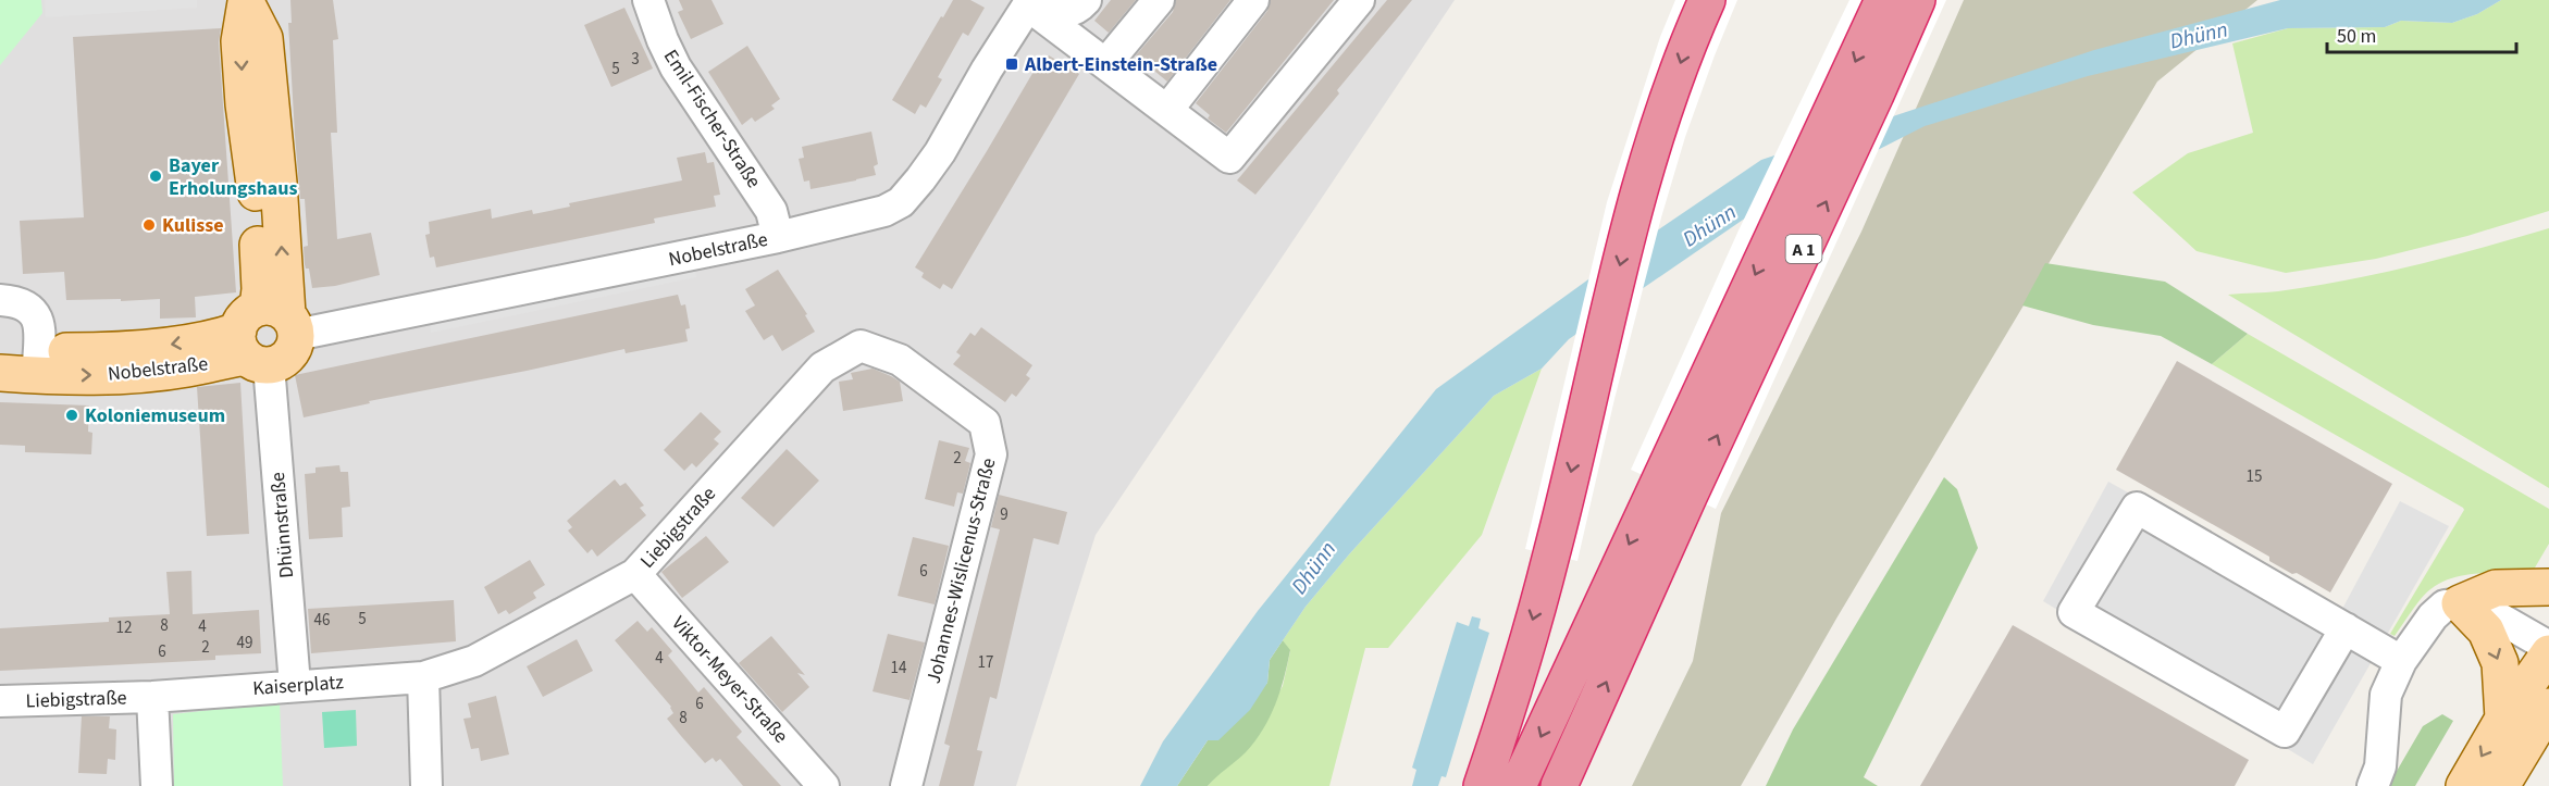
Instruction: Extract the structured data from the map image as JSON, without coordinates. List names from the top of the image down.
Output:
{
  "streets": {
    "highway": ["A 1"],
    "main road": ["Nobelstraße", "Dhünnstraße"],
    "street": [
      "Emil-Fischer-Straße",
      "Liebigstraße",
      "Johannes-Wislicenus-Straße",
      "Viktor-Meyer-Straße",
      "Kaiserplatz"
    ]
  },
  "crossings": [
    ["Emil-Fischer-Straße", "Nobelstraße"],
    ["Nobelstraße", "Dhünnstraße"],
    ["Dhünnstraße", "Kaiserplatz"],
    ["Liebigstraße", "Johannes-Wislicenus-Straße"],
    ["Liebigstraße", "Viktor-Meyer-Straße"],
    ["Liebigstraße", "Kaiserplatz"]
  ],
  "water": ["Dhünn"],
  "places": {
    "transit": ["Albert-Einstein-Straße"],
    "other": ["Bayer Erholungshaus", "Kulisse", "Koloniemuseum"]
  },
  "house_numbers": [
    "3",
    "5",
    "2",
    "15",
    "9",
    "6",
    "5",
    "46",
    "8",
    "4",
    "12",
    "49",
    "2",
    "6",
    "4",
    "17",
    "14",
    "6",
    "8"
  ],
  "scale_bar": "50 m"
}
